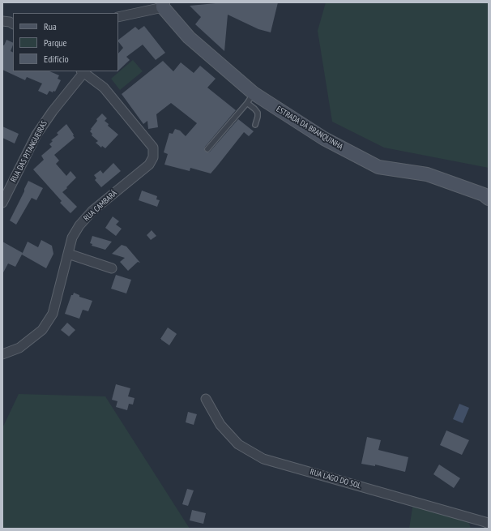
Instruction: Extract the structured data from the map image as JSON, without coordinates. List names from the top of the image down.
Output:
{
  "streets": {
    "main road": ["ESTRADA DA BRANQUINHA"],
    "street": ["RUA DAS PITANGUEIRAS", "RUA CAMBARÁ", "RUA LAGO DO SOL"]
  },
  "crossings": [
    ["RUA DAS PITANGUEIRAS", "RUA CAMBARÁ"]
  ],
  "legend": ["Rua", "Parque", "Edifício"]
}
